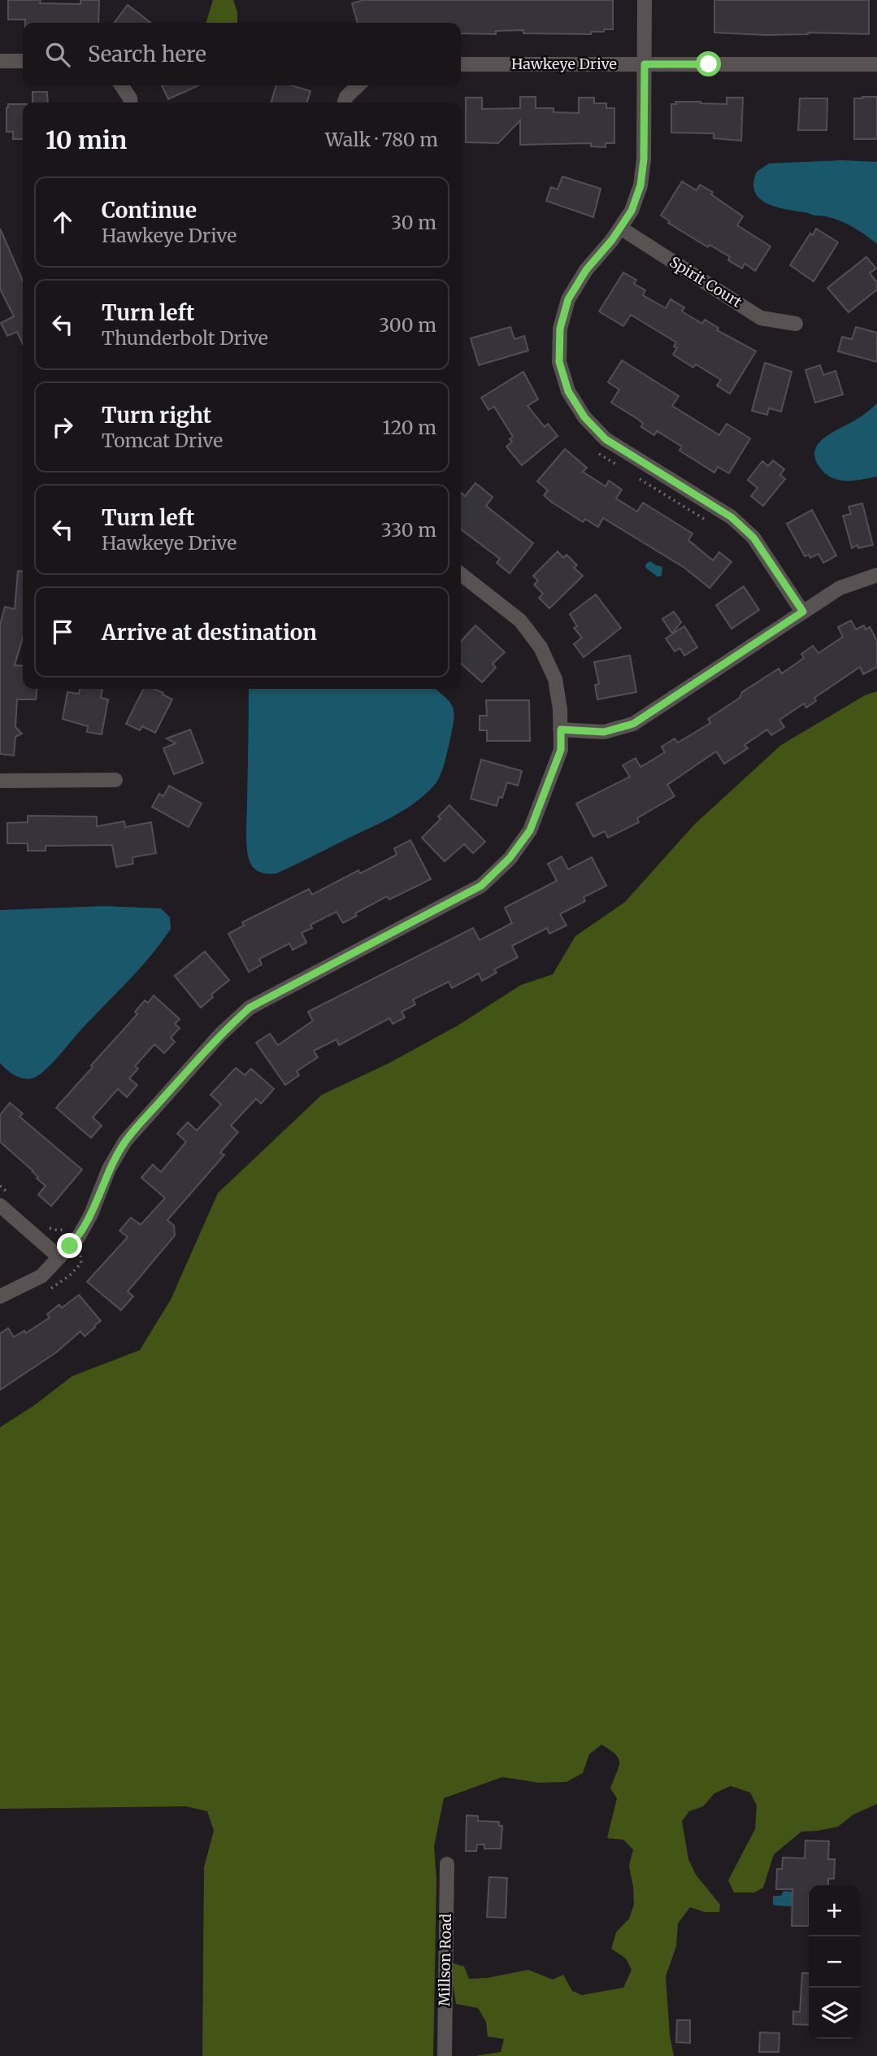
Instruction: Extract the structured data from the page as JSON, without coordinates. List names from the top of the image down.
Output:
{
  "streets": {
    "street": ["Hawkeye Drive", "Spirit Court", "Millson Road"]
  },
  "page": {
    "search": "Search here",
    "heading": ["10 min", "Walk · 780 m"],
    "list": [
      ["Continue", "Hawkeye Drive", "30 m"],
      ["Turn left", "Thunderbolt Drive", "300 m"],
      ["Turn right", "Tomcat Drive", "120 m"],
      ["Turn left", "Hawkeye Drive", "330 m"],
      "Arrive at destination"
    ],
    "map_buttons": ["+", "−"]
  }
}
